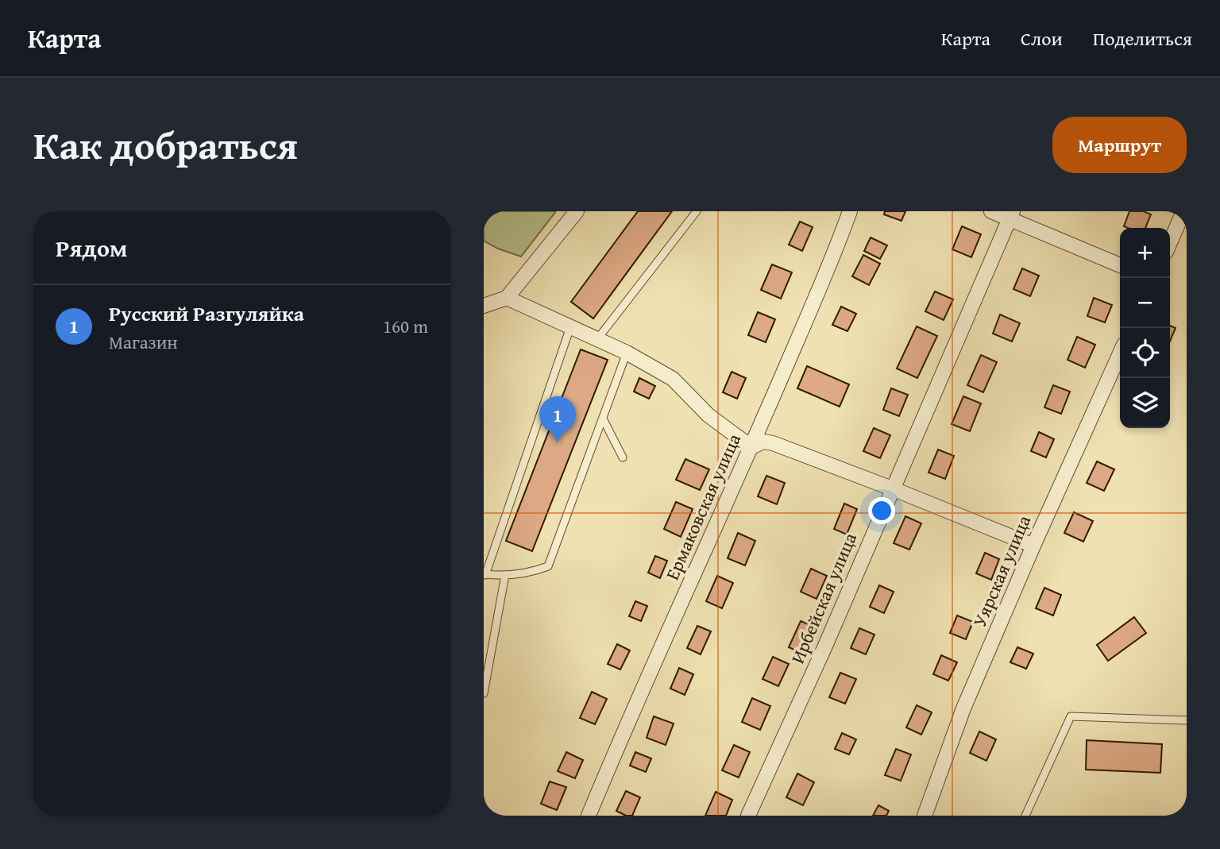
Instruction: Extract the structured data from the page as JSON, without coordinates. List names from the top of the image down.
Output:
{
  "streets": {
    "street": ["Ермаковская улица", "Уярская улица", "Ирбейская улица"]
  },
  "page": {
    "header": "Карта",
    "nav": ["Карта", "Слои", "Поделиться"],
    "title": "Как добраться",
    "buttons": "Маршрут",
    "heading": "Рядом",
    "map_buttons": ["+", "−"],
    "list": [
      {
        "mark": "1",
        "name": "Русский Разгуляйка",
        "note": "Магазин",
        "value": "160 m"
      }
    ],
    "pins": "1"
  }
}
